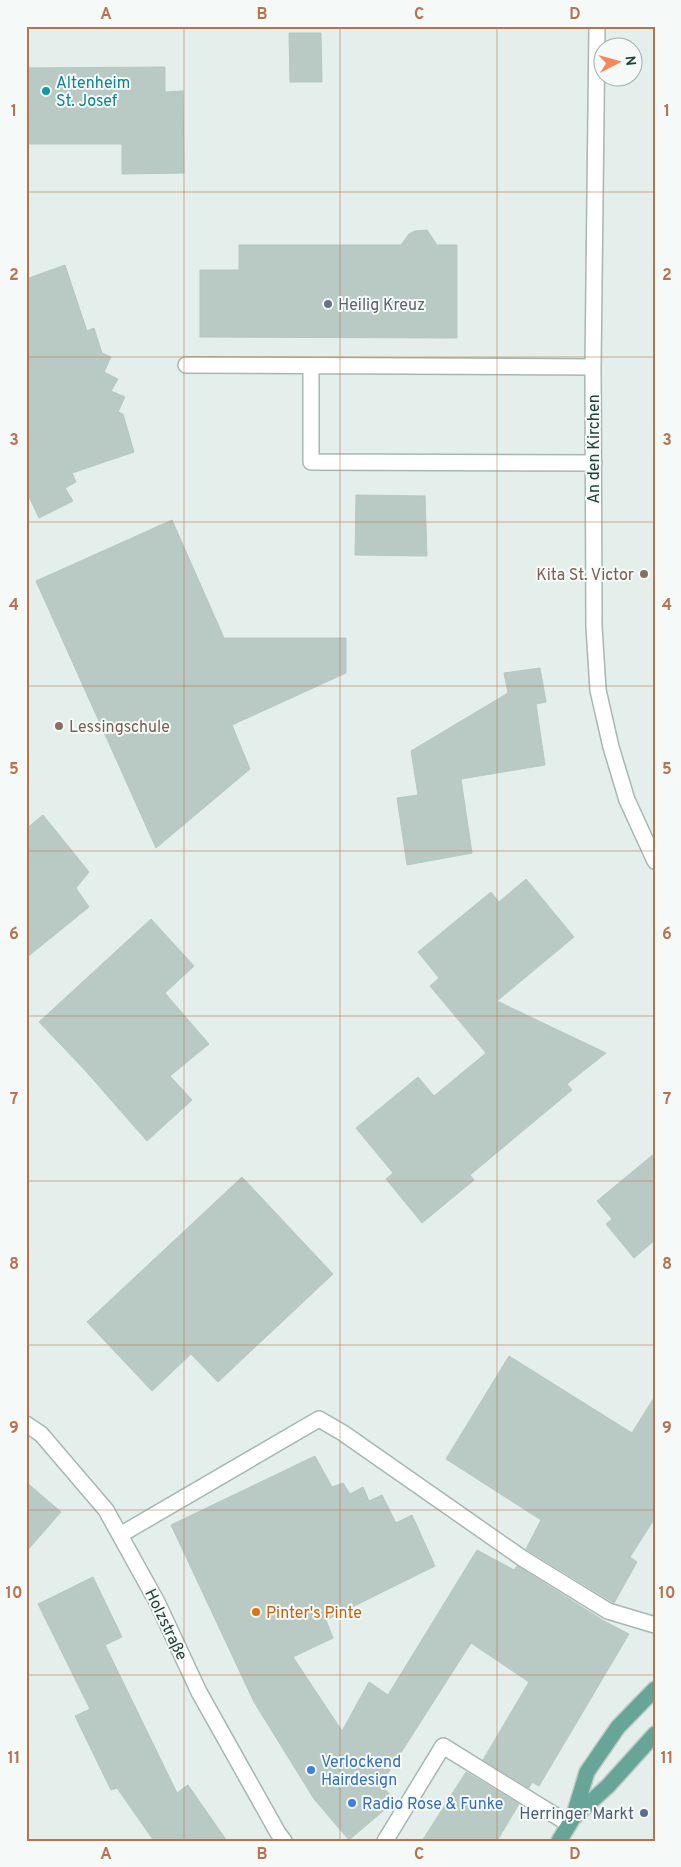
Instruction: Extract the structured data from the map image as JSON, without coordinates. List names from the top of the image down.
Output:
{
  "streets": {
    "street": ["An den Kirchen", "Holzstraße"]
  },
  "places": [
    "Altenheim St. Josef",
    "Heilig Kreuz",
    "Kita St. Victor",
    "Lessingschule",
    "Pinter's Pinte",
    "Verlockend Hairdesign",
    "Radio Rose & Funke",
    "Herringer Markt"
  ],
  "north": "right",
  "grid": {
    "columns": [
      "A",
      "B",
      "C",
      "D"
    ],
    "rows": [
      "1",
      "2",
      "3",
      "4",
      "5",
      "6",
      "7",
      "8",
      "9",
      "10",
      "11"
    ]
  }
}
